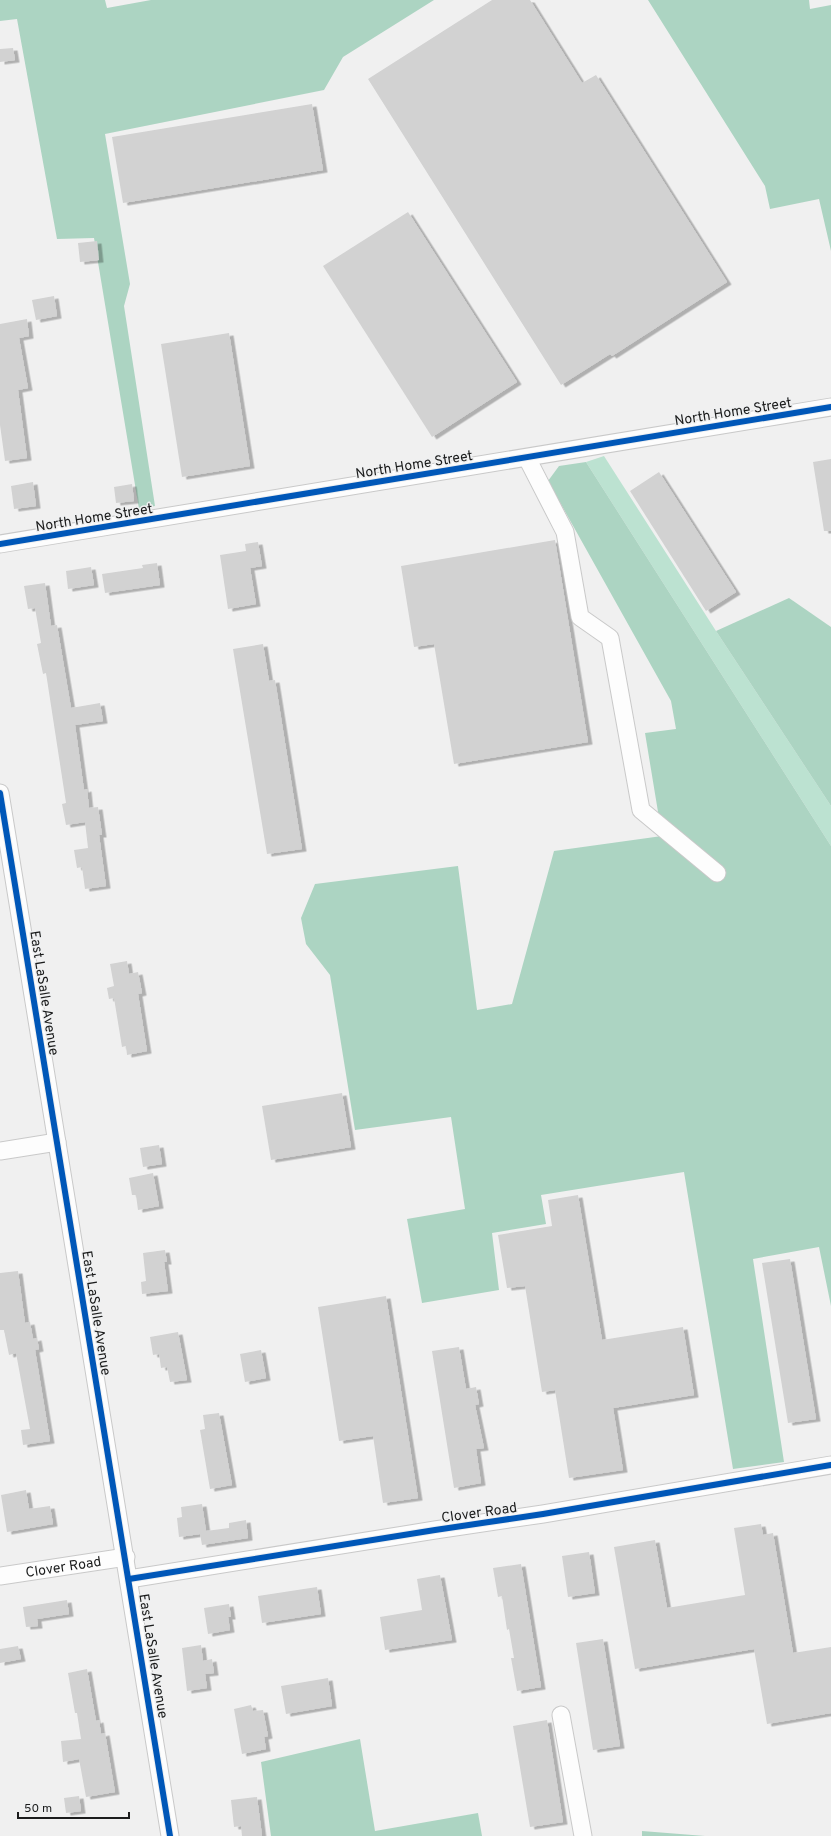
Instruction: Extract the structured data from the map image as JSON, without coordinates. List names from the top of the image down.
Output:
{
  "streets": {
    "street": ["North Home Street", "East LaSalle Avenue", "Clover Road"]
  },
  "crossings": [
    ["East LaSalle Avenue", "Clover Road"]
  ],
  "scale_bar": "50 m"
}
